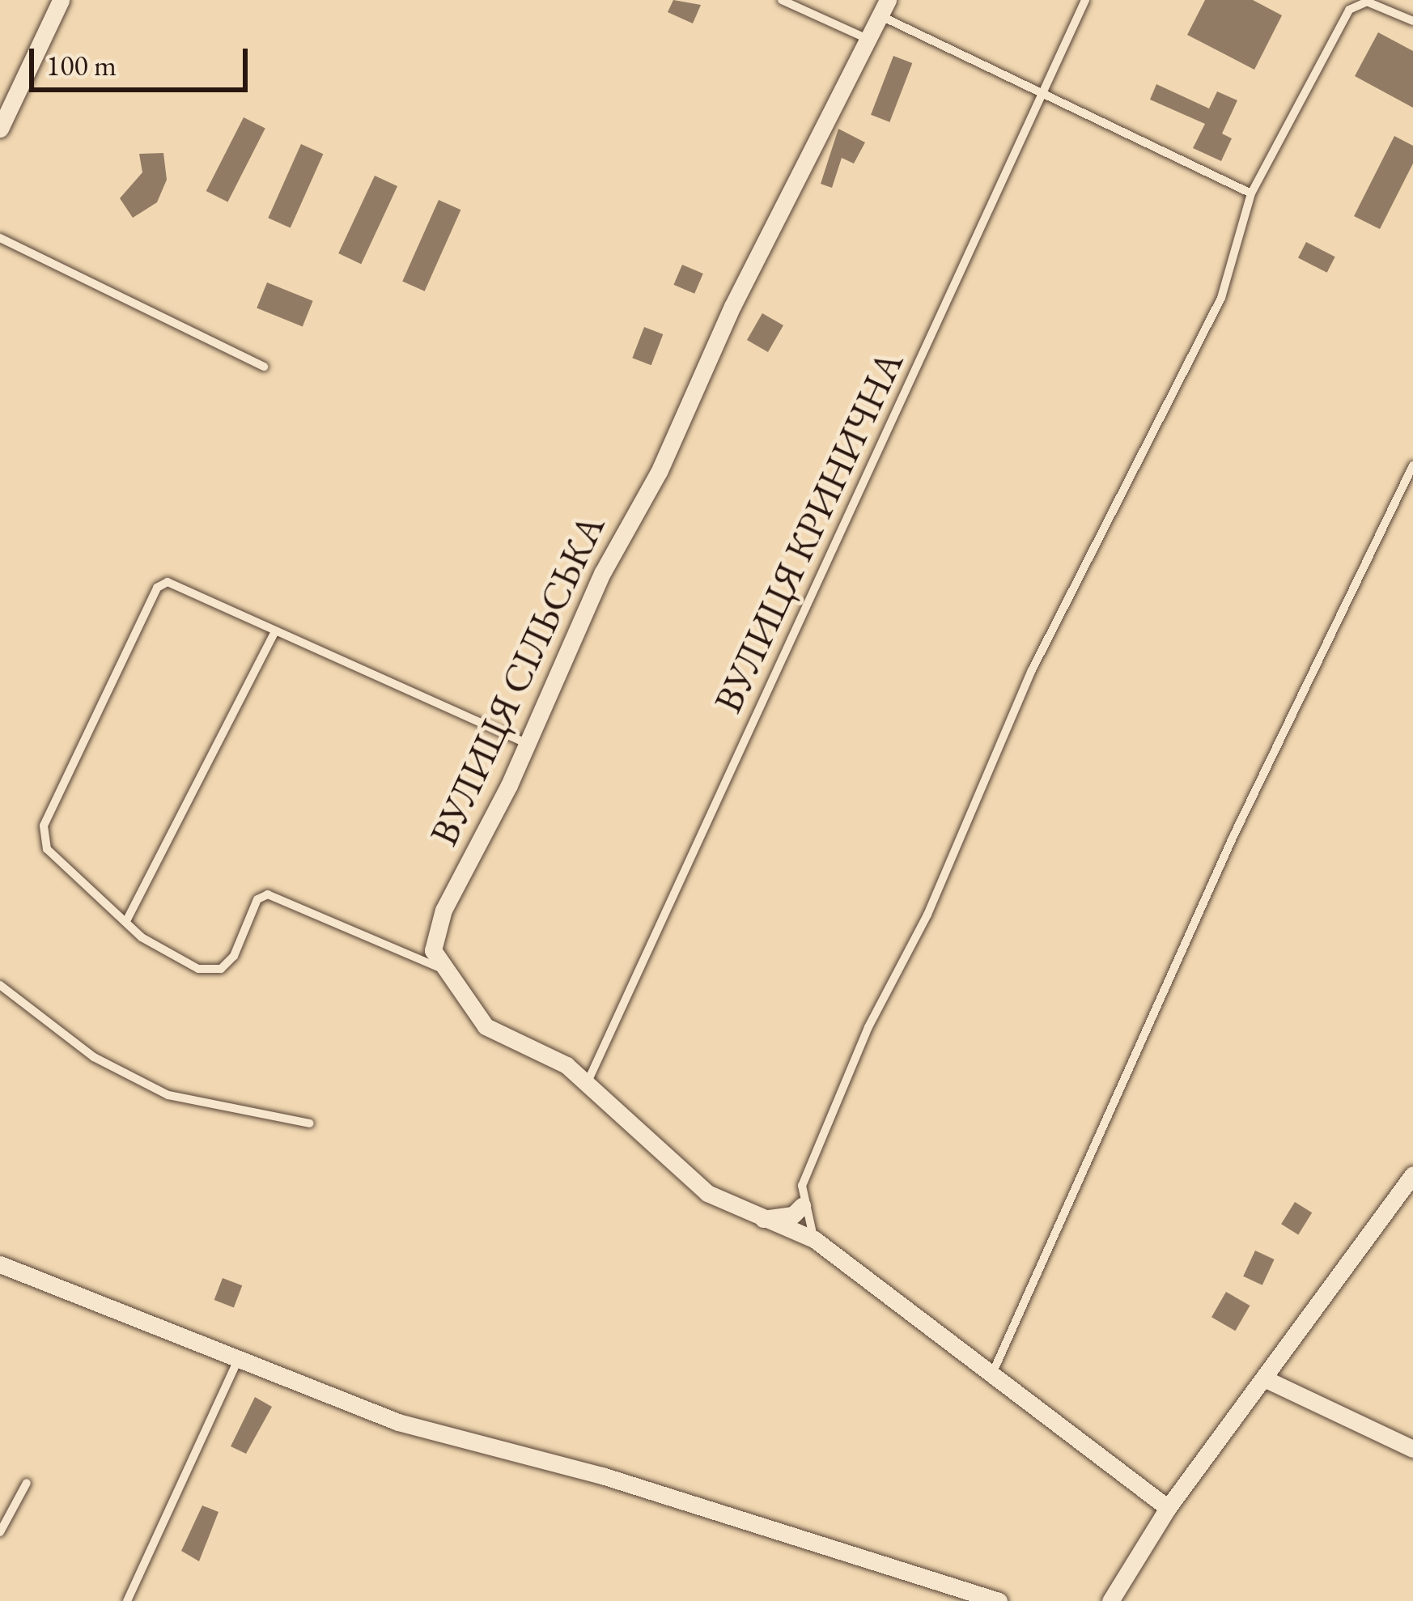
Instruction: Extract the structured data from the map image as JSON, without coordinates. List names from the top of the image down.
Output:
{
  "streets": {
    "street": ["ВУЛИЦЯ СІЛЬСЬКА"],
    "lane": ["ВУЛИЦЯ КРИНИЧНА"]
  },
  "scale_bar": "100 m"
}
